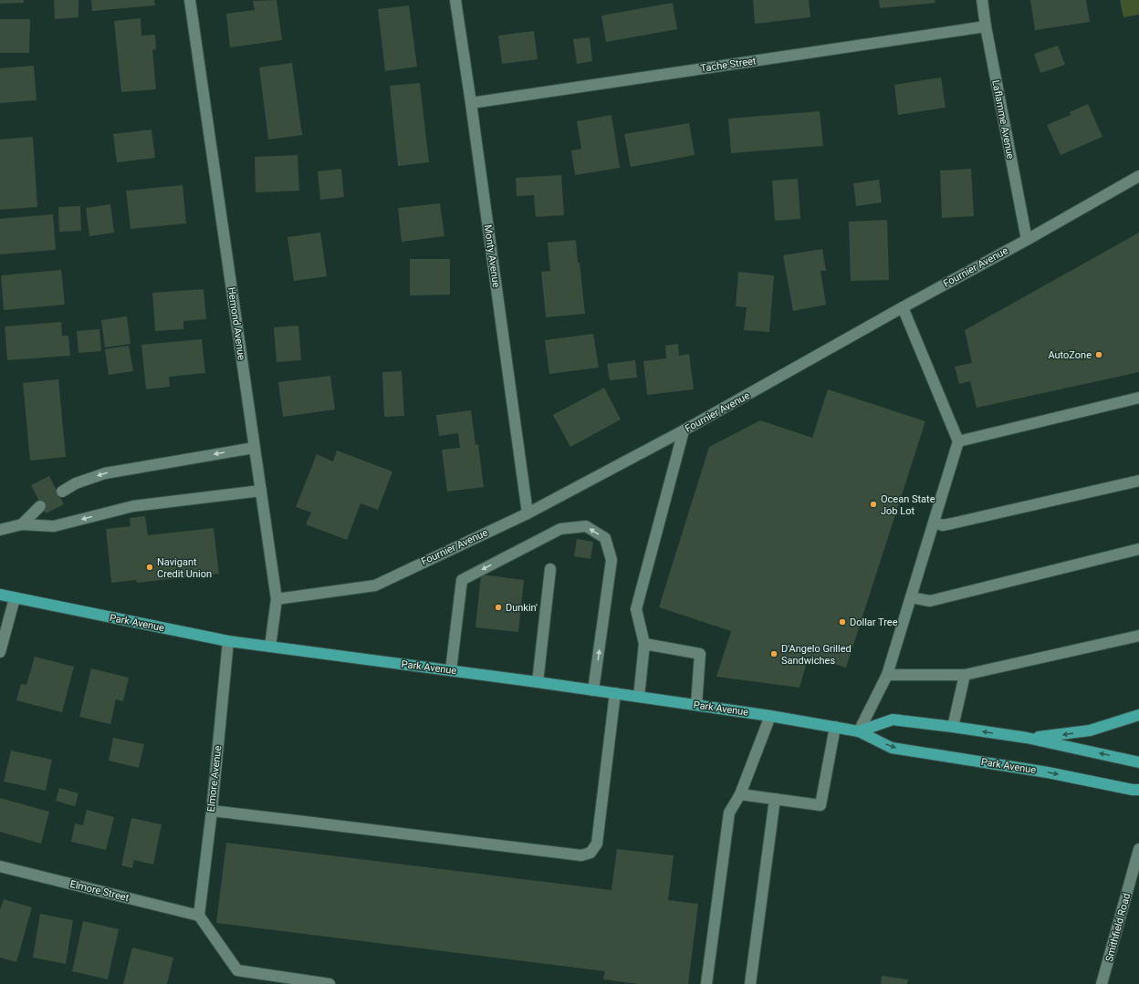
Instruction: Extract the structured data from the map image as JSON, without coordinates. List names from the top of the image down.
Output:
{
  "streets": {
    "main road": ["Park Avenue"],
    "street": [
      "Tache Street",
      "Laflamme Avenue",
      "Monty Avenue",
      "Fournier Avenue",
      "Hemond Avenue",
      "Elmore Avenue",
      "Elmore Street",
      "Smithfield Road"
    ]
  },
  "crossings": [
    ["Tache Street", "Laflamme Avenue"],
    ["Tache Street", "Monty Avenue"],
    ["Laflamme Avenue", "Fournier Avenue"],
    ["Monty Avenue", "Fournier Avenue"],
    ["Fournier Avenue", "Hemond Avenue"],
    ["Hemond Avenue", "Park Avenue"],
    ["Park Avenue", "Elmore Avenue"],
    ["Elmore Avenue", "Elmore Street"]
  ],
  "places": [
    "AutoZone",
    "Ocean State Job Lot",
    "Navigant Credit Union",
    "Dunkin'",
    "Dollar Tree",
    "D'Angelo Grilled Sandwiches"
  ]
}
